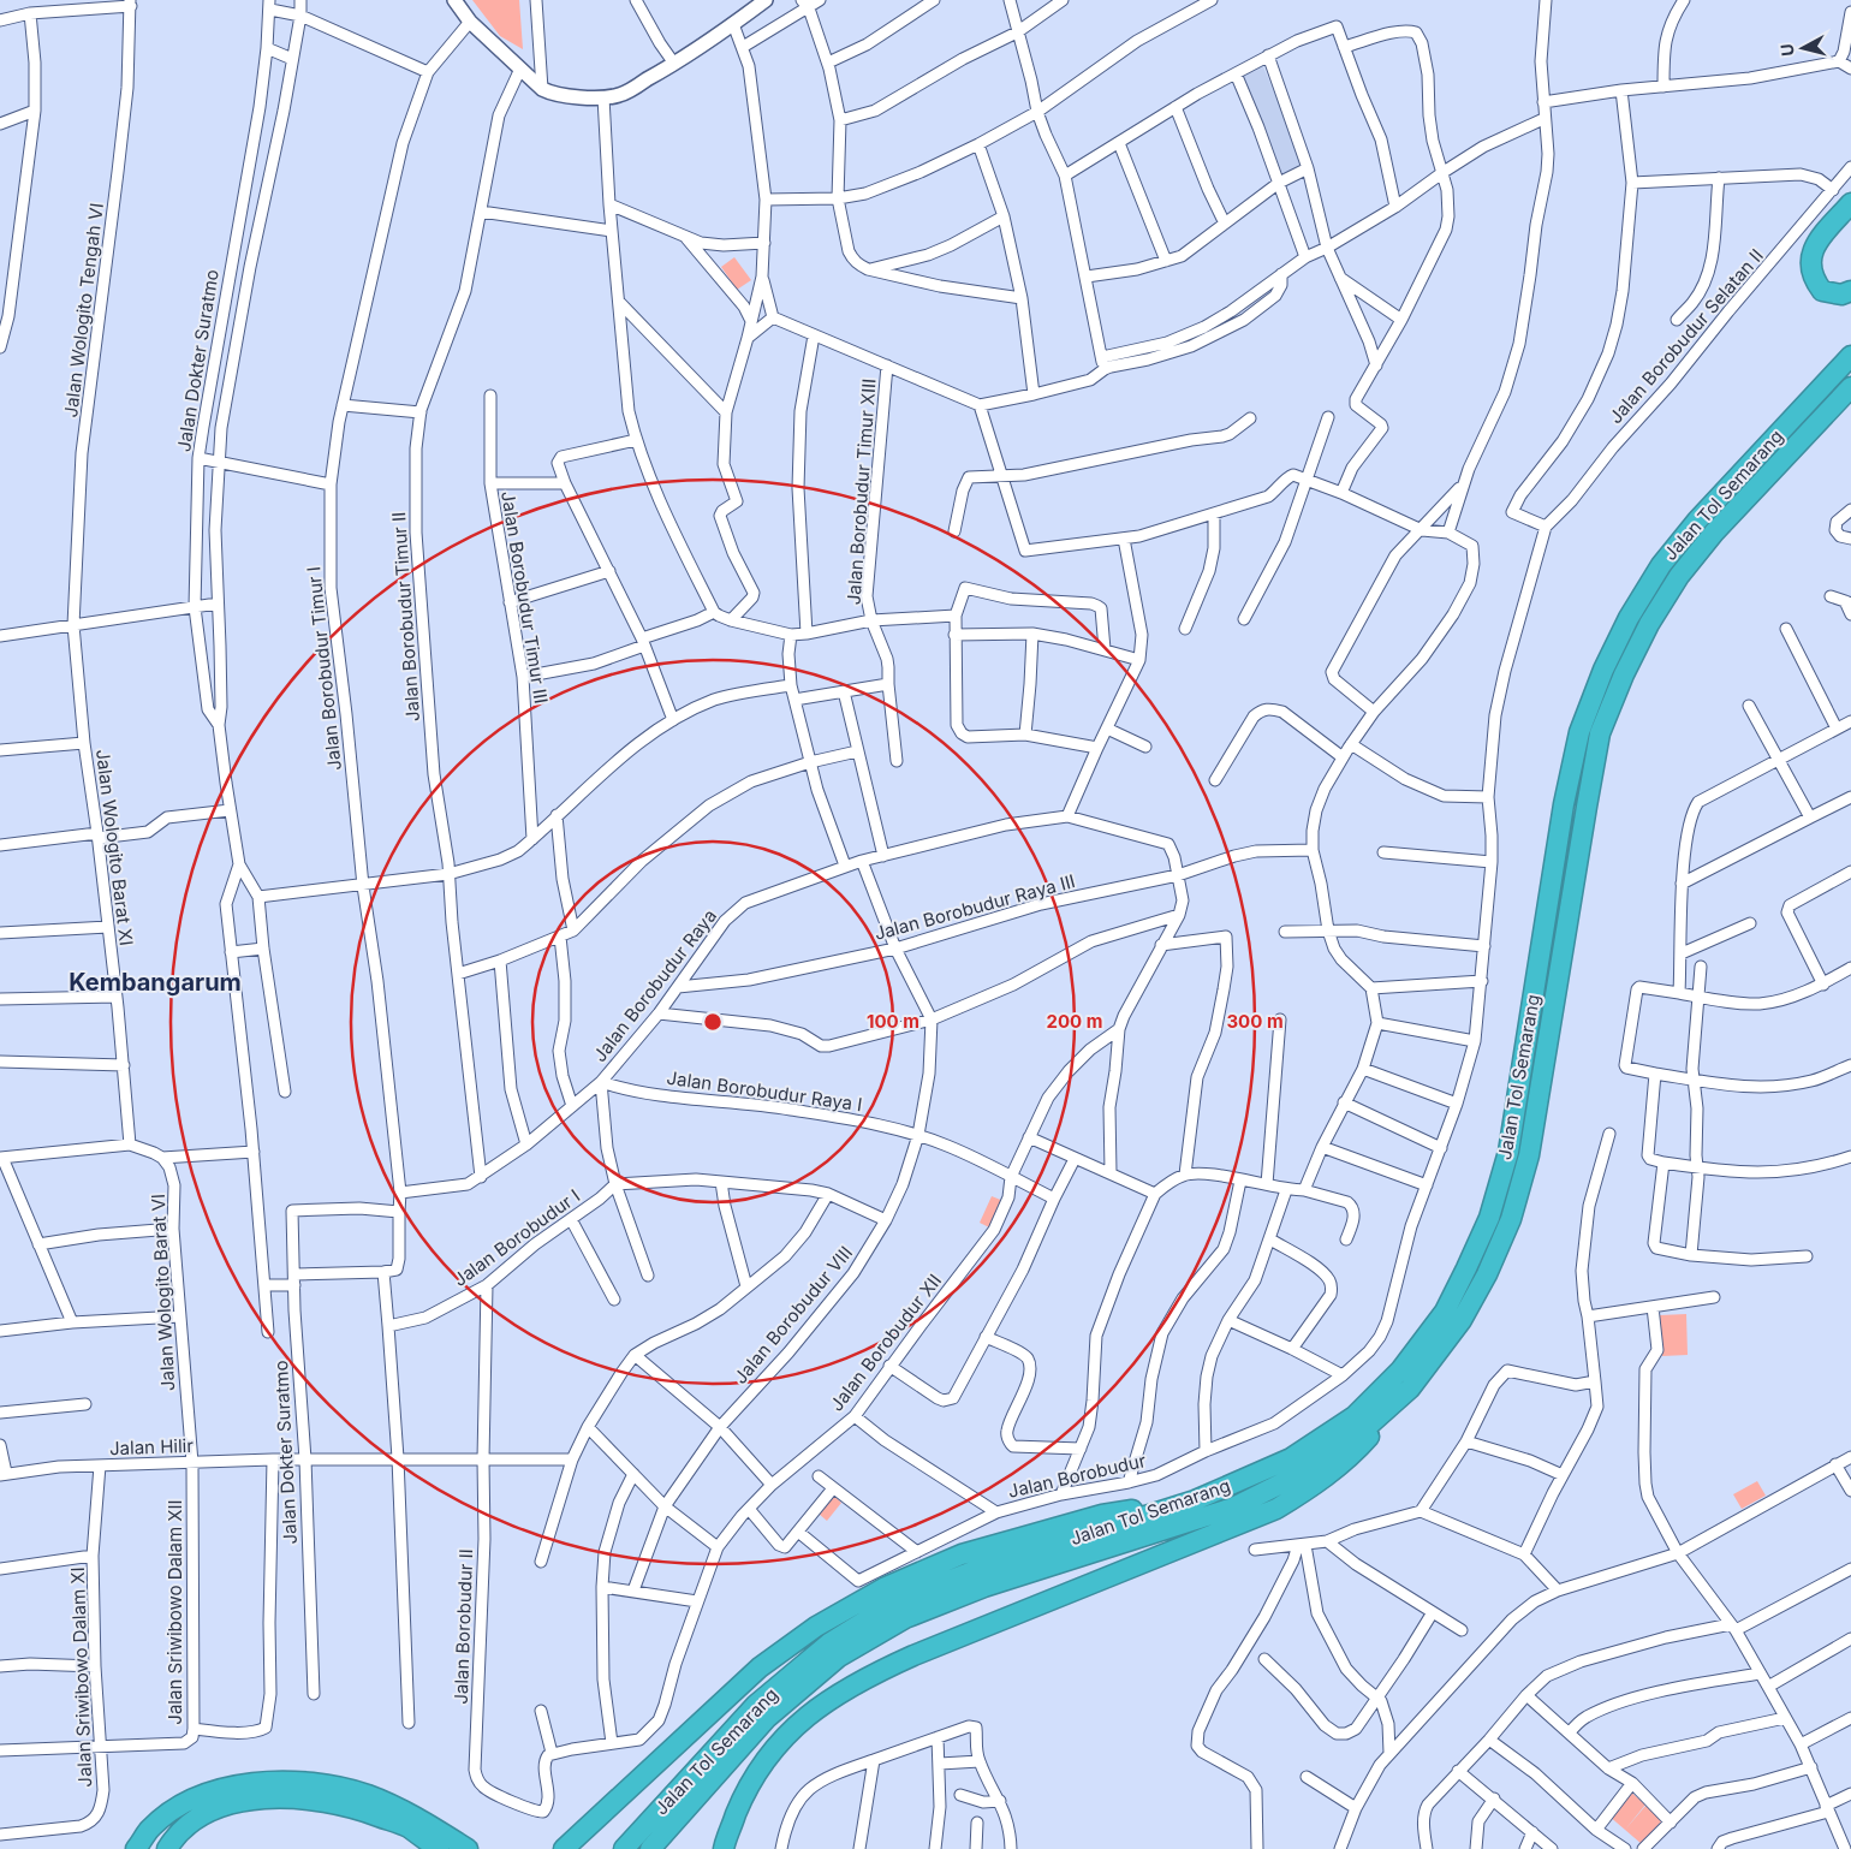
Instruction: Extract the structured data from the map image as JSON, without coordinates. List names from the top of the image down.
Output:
{
  "streets": {
    "highway": ["Jalan Tol Semarang"],
    "street": [
      "Jalan Wologito Tengah VI",
      "Jalan Borobudur Selatan II",
      "Jalan Dokter Suratmo",
      "Jalan Borobudur Timur XIII",
      "Jalan Borobudur Timur III",
      "Jalan Borobudur Timur II",
      "Jalan Borobudur Timur I",
      "Jalan Wologito Barat XI",
      "Jalan Borobudur Raya III",
      "Jalan Borobudur Raya",
      "Jalan Borobudur Raya I",
      "Jalan Borobudur I",
      "Jalan Wologito Barat VI",
      "Jalan Borobudur VIII",
      "Jalan Borobudur XII",
      "Jalan Hilir",
      "Jalan Borobudur",
      "Jalan Sriwibowo Dalam XII",
      "Jalan Borobudur II",
      "Jalan Sriwibowo Dalam XI"
    ]
  },
  "crossings": [
    ["Jalan Wologito Tengah VI", "Jalan Wologito Barat XI"],
    ["Jalan Borobudur Selatan II", "Jalan Borobudur"],
    ["Jalan Dokter Suratmo", "Jalan Borobudur Timur I"],
    ["Jalan Dokter Suratmo", "Jalan Hilir"],
    ["Jalan Borobudur Timur II", "Jalan Borobudur Raya"],
    ["Jalan Borobudur Timur I", "Jalan Borobudur Raya"],
    ["Jalan Borobudur Raya III", "Jalan Borobudur Raya"],
    ["Jalan Borobudur Raya", "Jalan Borobudur Raya I"],
    ["Jalan Borobudur Raya I", "Jalan Borobudur VIII"],
    ["Jalan Borobudur Raya I", "Jalan Borobudur XII"],
    ["Jalan Borobudur I", "Jalan Borobudur II"],
    ["Jalan Wologito Barat VI", "Jalan Hilir"],
    ["Jalan Wologito Barat VI", "Jalan Sriwibowo Dalam XII"],
    ["Jalan Hilir", "Jalan Sriwibowo Dalam XII"],
    ["Jalan Hilir", "Jalan Sriwibowo Dalam XI"],
    ["Jalan Sriwibowo Dalam XII", "Jalan Sriwibowo Dalam XI"]
  ],
  "districts": ["Kembangarum"],
  "north": "left",
  "rings": ["100 m", "200 m", "300 m"]
}
